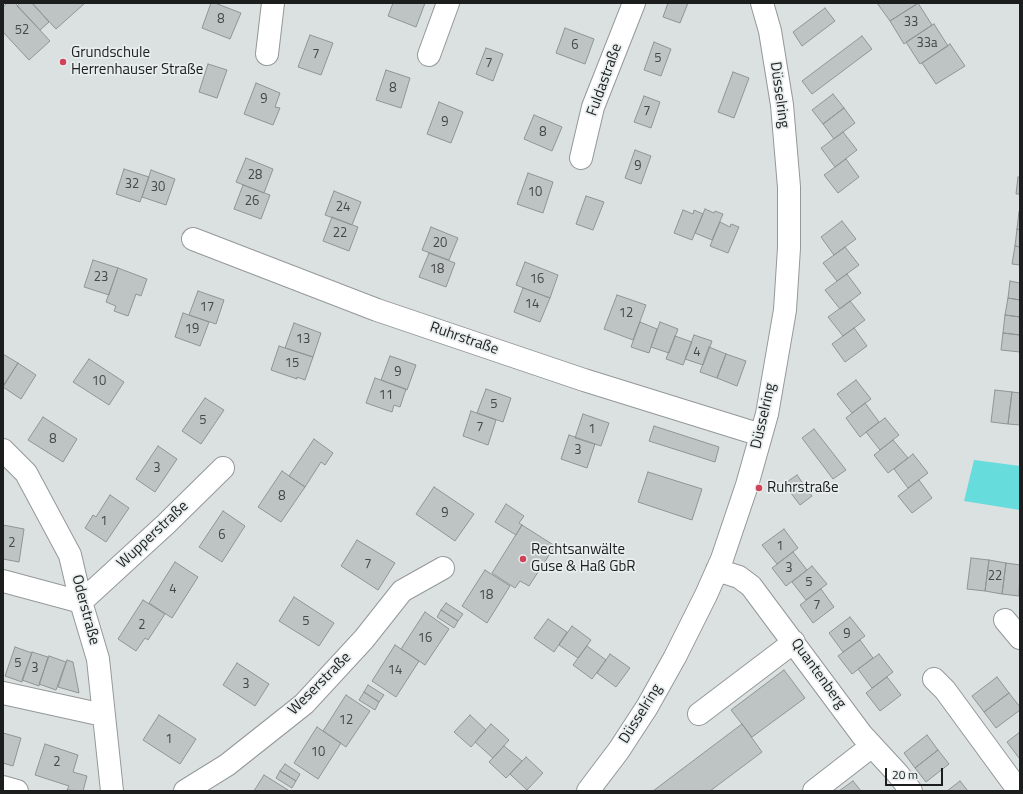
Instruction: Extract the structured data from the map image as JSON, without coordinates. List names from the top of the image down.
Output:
{
  "streets": {
    "street": [
      "Fuldastraße",
      "Düsselring",
      "Ruhrstraße",
      "Wupperstraße",
      "Oderstraße",
      "Quantenberg",
      "Weserstraße"
    ]
  },
  "crossings": [
    ["Düsselring", "Ruhrstraße"],
    ["Düsselring", "Quantenberg"],
    ["Wupperstraße", "Oderstraße"]
  ],
  "places": ["Grundschule Herrenhauser Straße", "Ruhrstraße", "Rechtsanwälte Guse & Haß GbR"],
  "house_numbers": [
    "8",
    "33",
    "52",
    "33a",
    "6",
    "7",
    "5",
    "7",
    "8",
    "9",
    "7",
    "9",
    "8",
    "9",
    "28",
    "32",
    "30",
    "10",
    "26",
    "24",
    "22",
    "20",
    "18",
    "23",
    "16",
    "14",
    "17",
    "12",
    "19",
    "13",
    "4",
    "15",
    "9",
    "10",
    "11",
    "5",
    "5",
    "7",
    "1",
    "8",
    "3",
    "3",
    "8",
    "9",
    "1",
    "6",
    "2",
    "1",
    "7",
    "3",
    "22",
    "5",
    "4",
    "18",
    "7",
    "5",
    "2",
    "9",
    "16",
    "5",
    "3",
    "14",
    "3",
    "12",
    "1",
    "10",
    "2"
  ],
  "scale_bar": "20 m"
}
